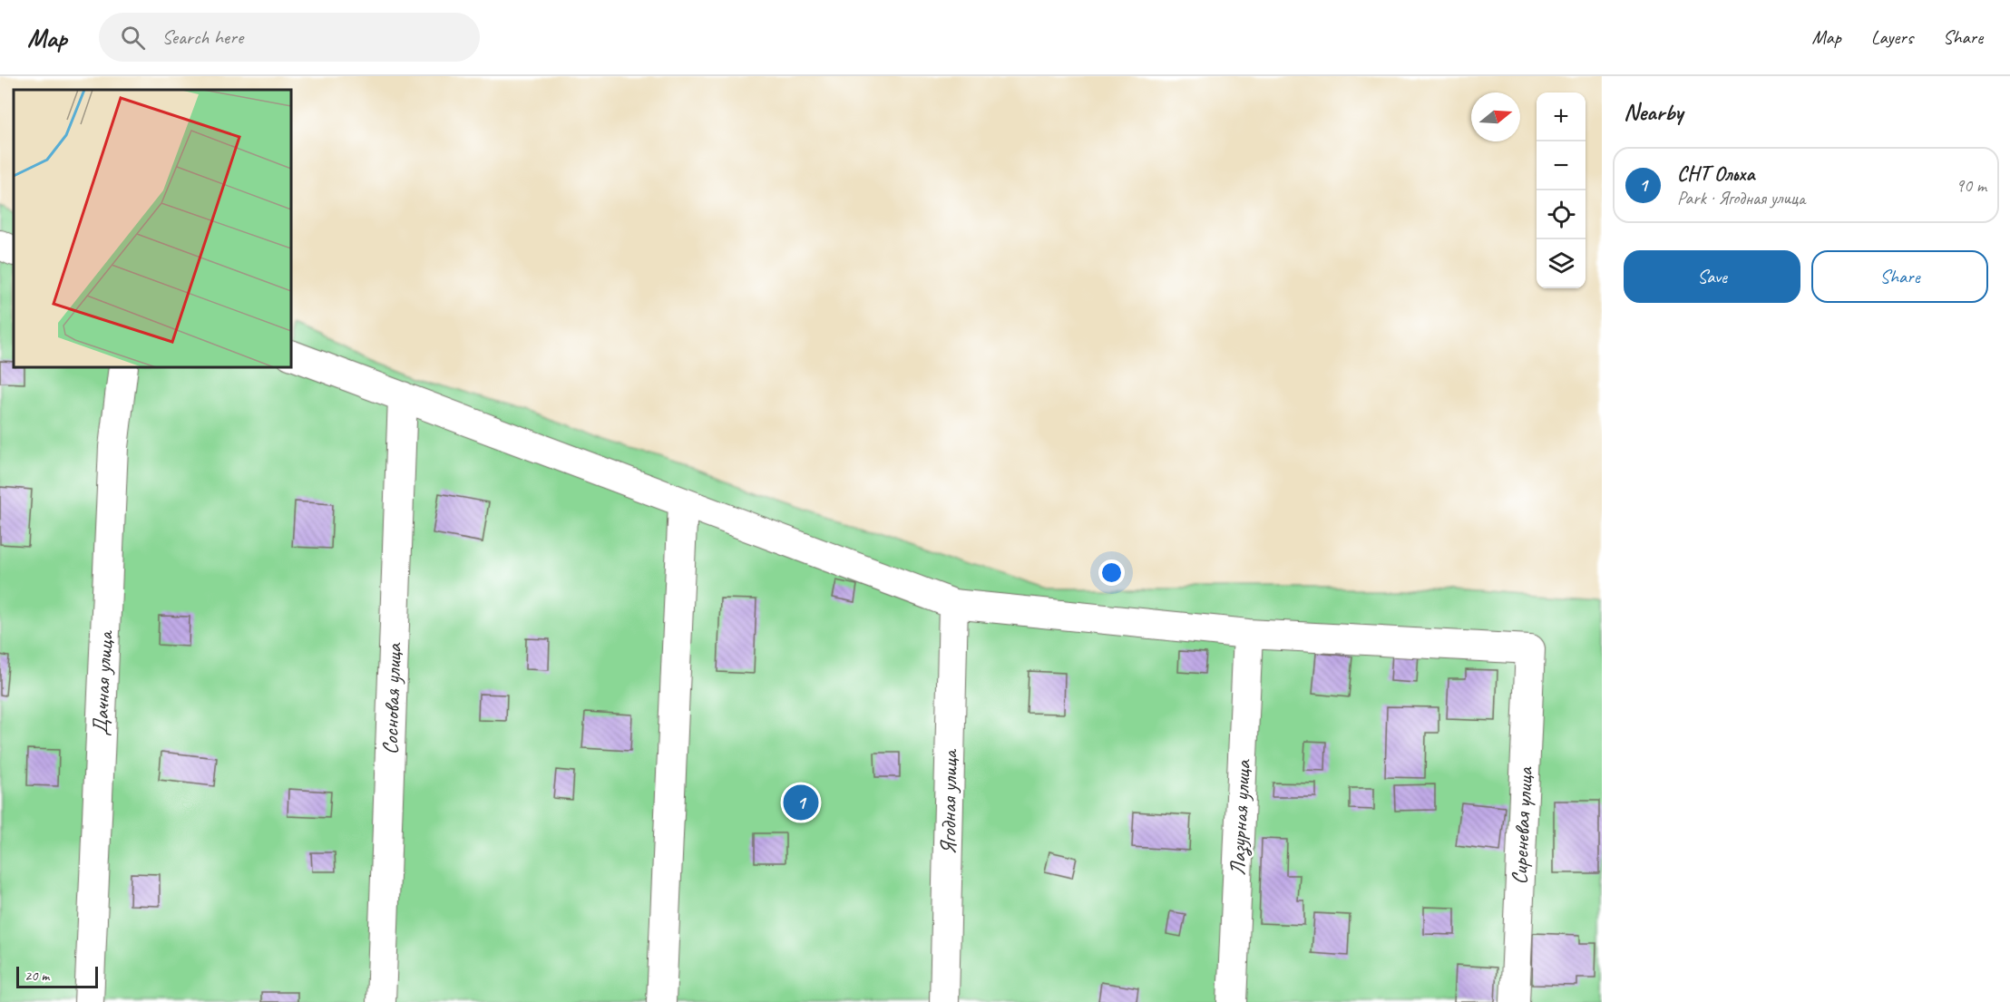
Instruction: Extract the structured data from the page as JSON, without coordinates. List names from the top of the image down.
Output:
{
  "streets": {
    "street": [
      "Дачная улица",
      "Сосновая улица",
      "Ягодная улица",
      "Лазурная улица",
      "Сиреневая улица"
    ]
  },
  "crossings": [
    ["Лазурная улица", "Сиреневая улица"]
  ],
  "scale_bar": "20 m",
  "north": "right",
  "page": {
    "header": "Map",
    "search": "Search here",
    "nav": ["Map", "Layers", "Share"],
    "heading": "Nearby",
    "map_buttons": ["+", "−"],
    "list": [
      {
        "mark": "1",
        "name": "СНТ Ольха",
        "note": "Park · Ягодная улица",
        "value": "90 m"
      }
    ],
    "buttons": ["Save", "Share"],
    "pins": "1",
    "scale": "20 m"
  }
}
